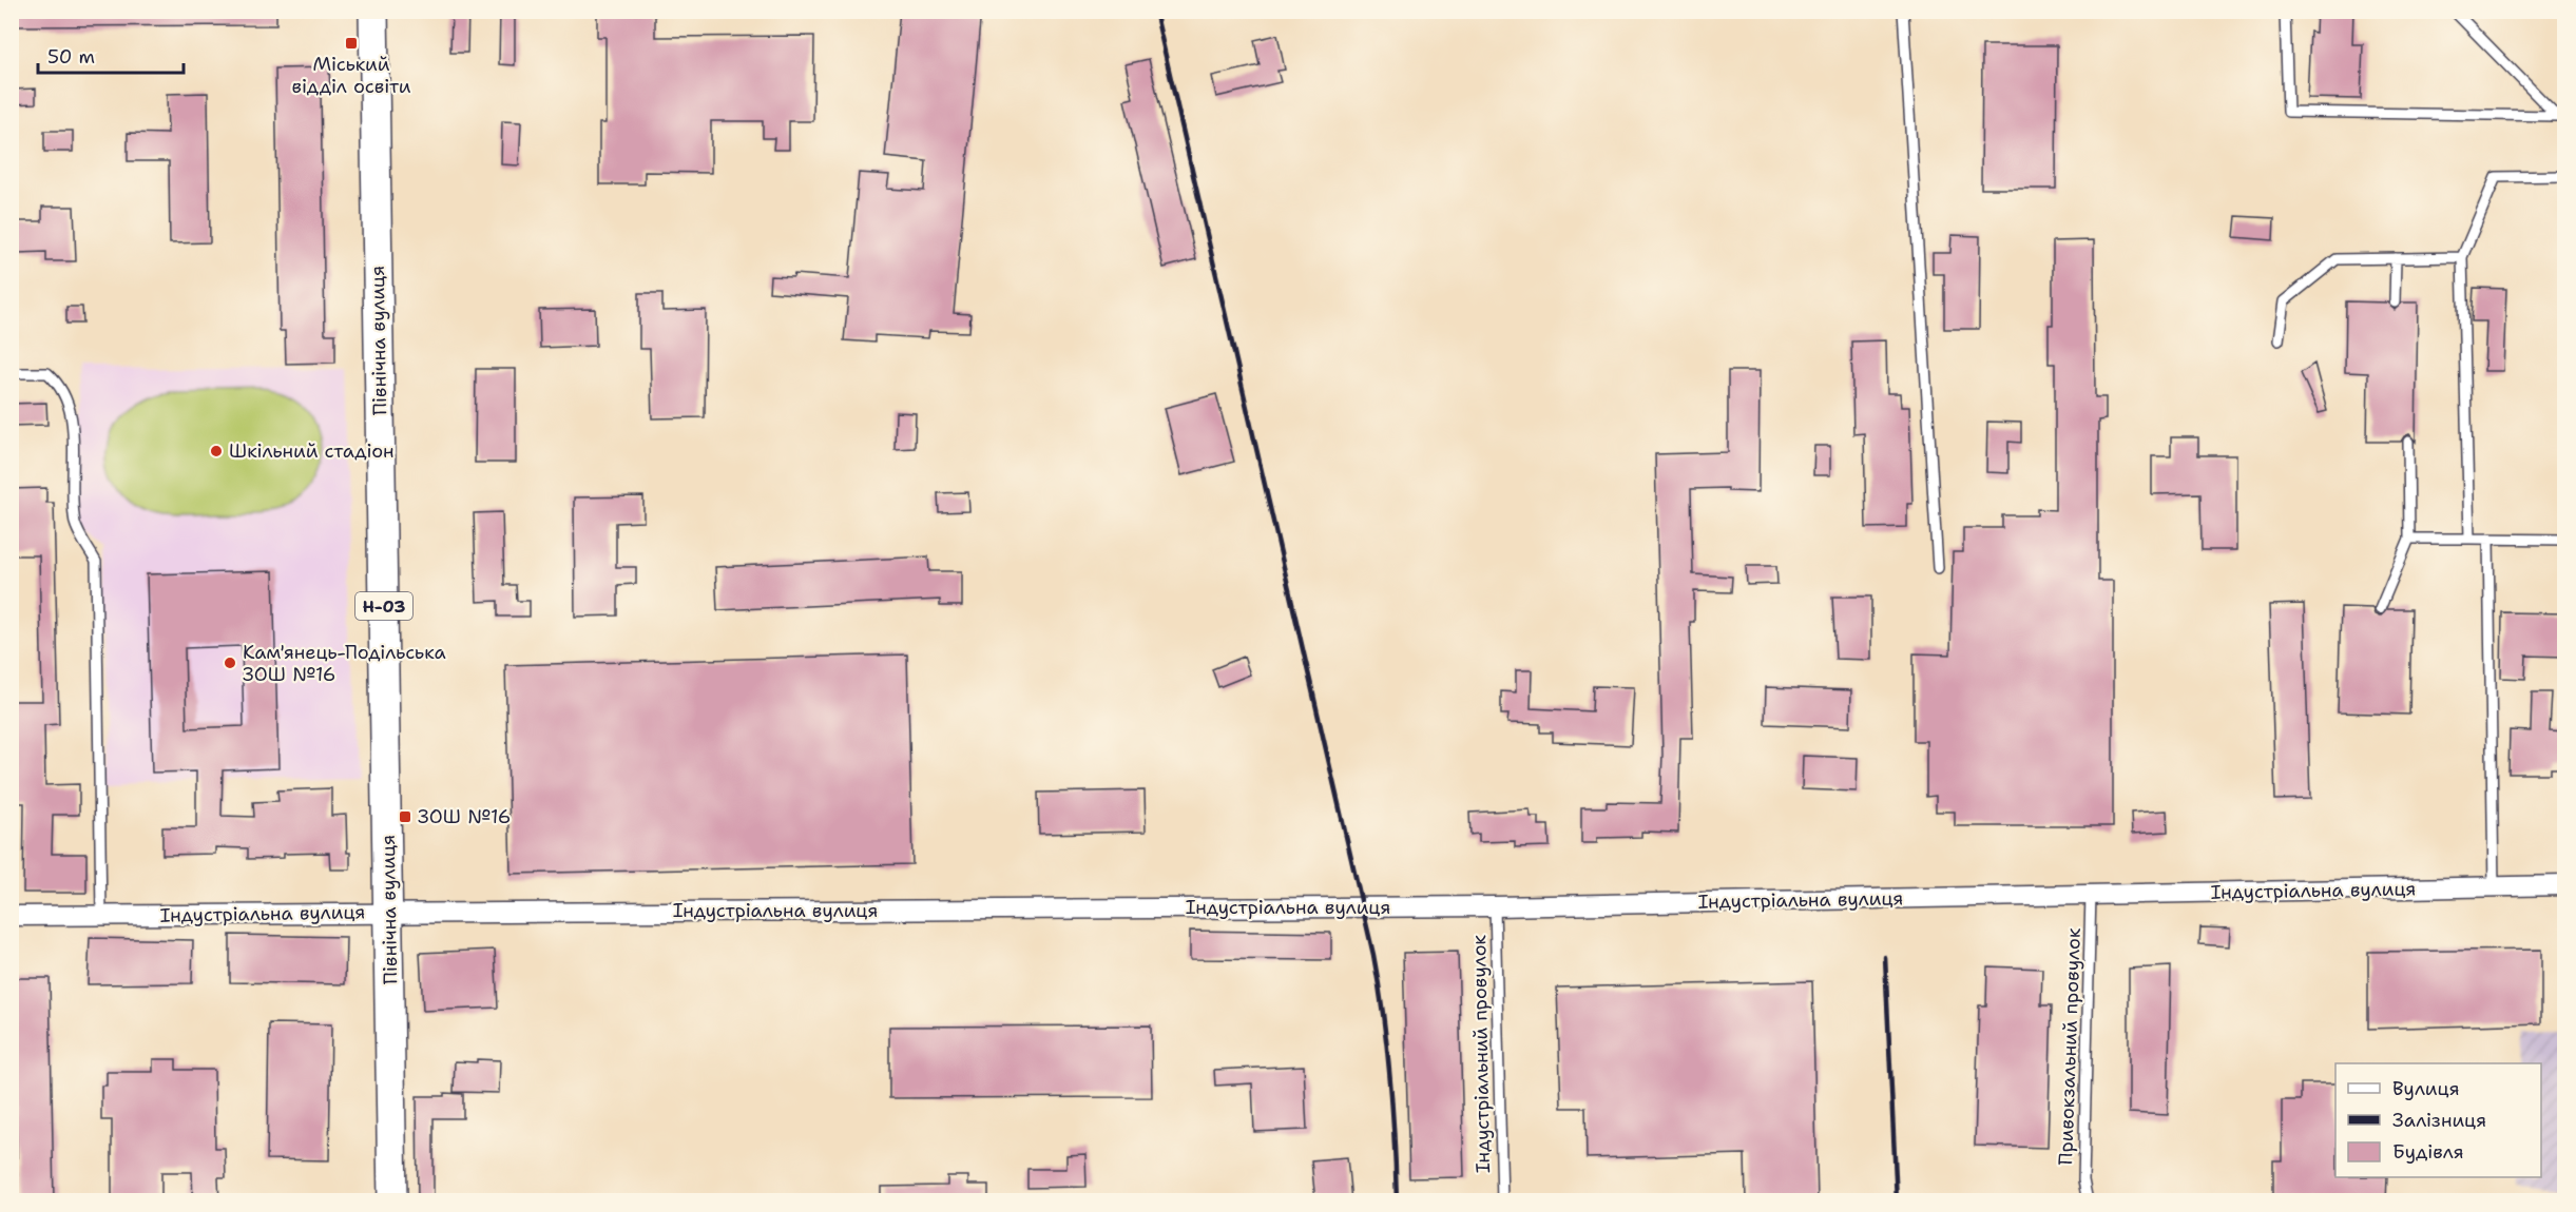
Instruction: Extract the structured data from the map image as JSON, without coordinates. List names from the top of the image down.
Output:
{
  "streets": {
    "main road": ["Північна вулиця", "Н-03"],
    "street": ["Індустріальна вулиця"],
    "lane": ["Привокзальний провулок", "Індустріальний провулок"]
  },
  "crossings": [
    ["Північна вулиця", "Індустріальна вулиця"],
    ["Індустріальна вулиця", "Привокзальний провулок"],
    ["Індустріальна вулиця", "Індустріальний провулок"]
  ],
  "places": {
    "transit": ["Міський відділ освіти", "ЗОШ №16"],
    "other": ["Шкільний стадіон", "Кам'янець-Подільська ЗОШ №16"]
  },
  "legend": ["Вулиця", "Залізниця", "Будівля"],
  "scale_bar": "50 m"
}
